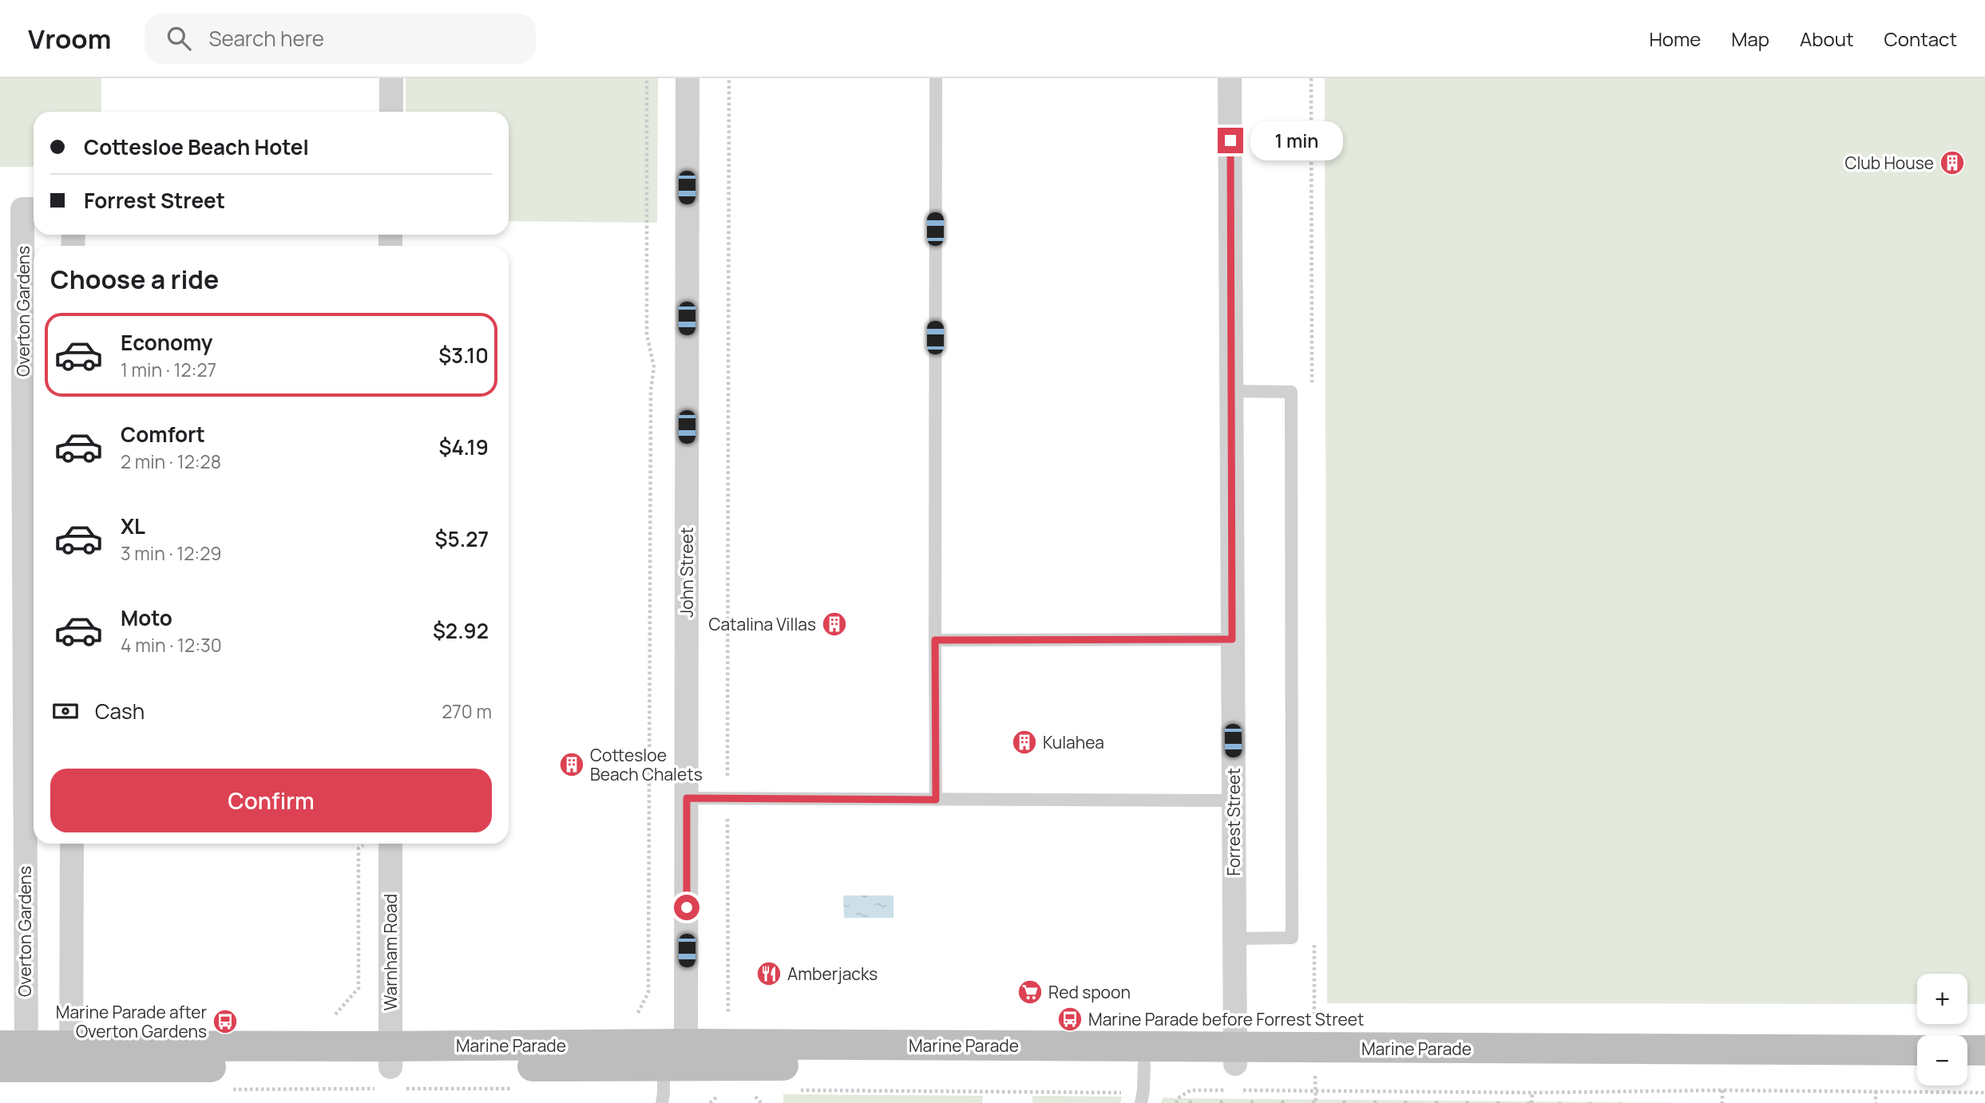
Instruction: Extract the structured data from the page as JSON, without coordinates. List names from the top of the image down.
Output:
{
  "streets": {
    "main road": ["Marine Parade"],
    "street": [
      "Overton Gardens",
      "John Street",
      "Forrest Street",
      "Warnham Road"
    ]
  },
  "crossings": [
    ["Overton Gardens", "Marine Parade"],
    ["John Street", "Marine Parade"],
    ["Forrest Street", "Marine Parade"],
    ["Warnham Road", "Marine Parade"]
  ],
  "places": {
    "building": [
      "Club House",
      "Catalina Villas",
      "Kulahea",
      "Cottesloe Beach Chalets"
    ],
    "restaurant": ["Amberjacks"],
    "supermarket": ["Red spoon"],
    "bus stop": ["Marine Parade before Forrest Street", "Marine Parade after Overton Gardens"]
  },
  "page": {
    "header": "Vroom",
    "search": "Search here",
    "nav": [
      "Home",
      "Map",
      "About",
      "Contact"
    ],
    "banner": ["Cottesloe Beach Hotel", "Forrest Street"],
    "bubble": "1 min",
    "heading": "Choose a ride",
    "list": [
      {
        "name": "Economy",
        "note": "1 min · 12:27",
        "value": "$3.10"
      },
      {
        "name": "Comfort",
        "note": "2 min · 12:28",
        "value": "$4.19"
      },
      {
        "name": "XL",
        "note": "3 min · 12:29",
        "value": "$5.27"
      },
      {
        "name": "Moto",
        "note": "4 min · 12:30",
        "value": "$2.92"
      }
    ],
    "pay": ["Cash", "270 m"],
    "buttons": "Confirm",
    "map_buttons": ["+", "−"]
  }
}
